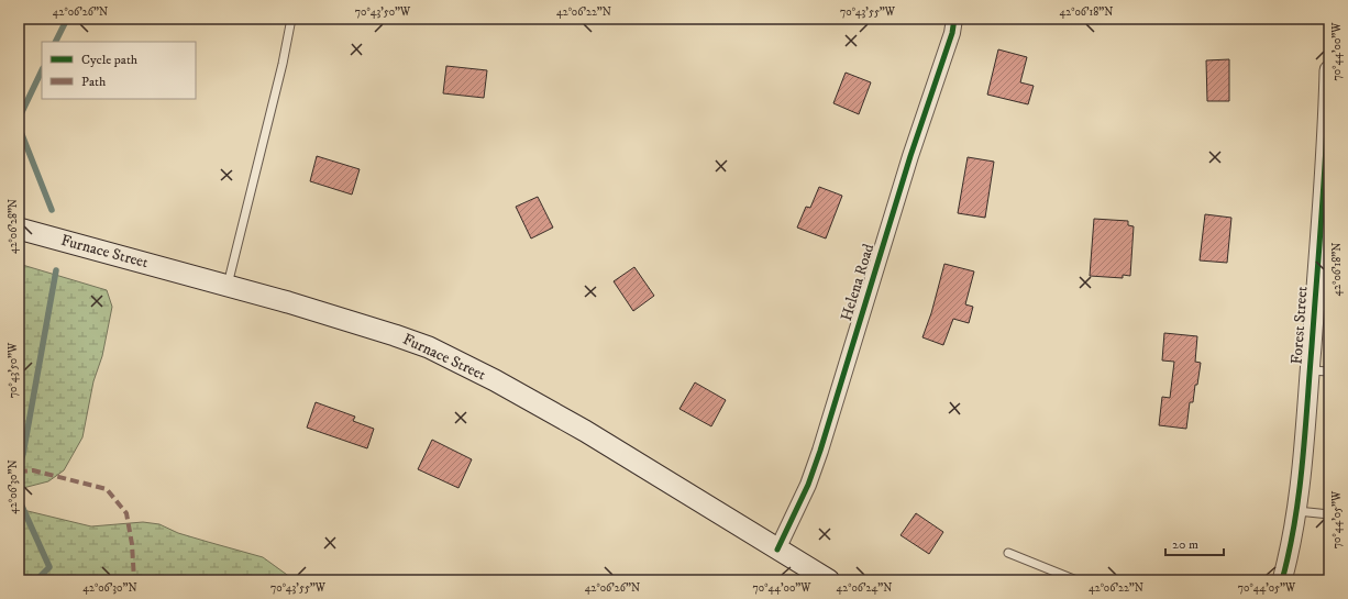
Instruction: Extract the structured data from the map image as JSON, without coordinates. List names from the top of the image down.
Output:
{
  "streets": {
    "main road": ["Furnace Street"],
    "street": ["Helena Road", "Forest Street"]
  },
  "crossings": [
    ["Furnace Street", "Helena Road"]
  ],
  "legend": ["Cycle path", "Path"],
  "scale_bar": "20 m",
  "coordinates": [
    "42°06'26\"N",
    "70°43'50\"W",
    "42°06'22\"N",
    "70°43'55\"W",
    "42°06'18\"N",
    "70°44'00\"W",
    "42°06'28\"N",
    "42°06'30\"N",
    "70°44'05\"W",
    "42°06'24\"N"
  ]
}
